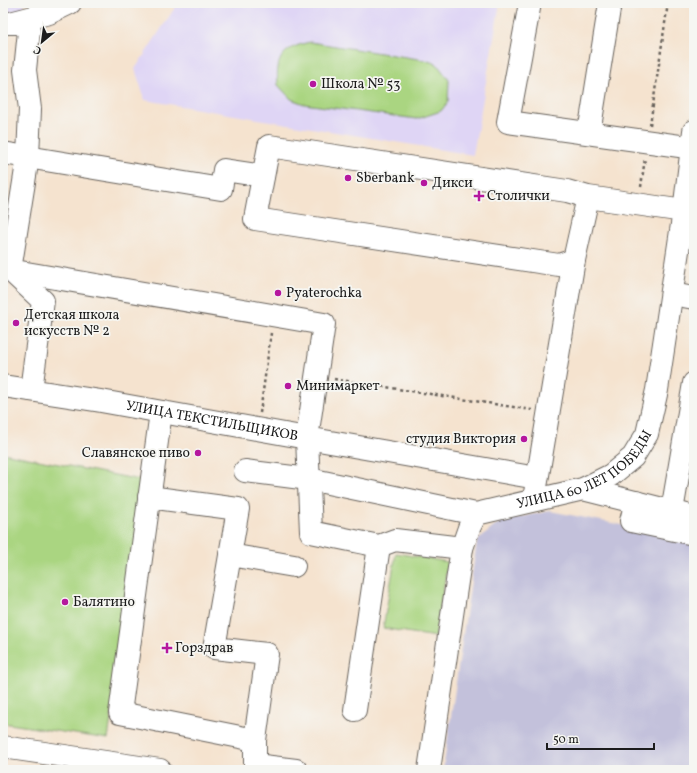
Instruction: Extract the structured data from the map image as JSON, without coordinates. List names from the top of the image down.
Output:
{
  "streets": {
    "street": ["УЛИЦА ТЕКСТИЛЬЩИКОВ", "УЛИЦА 60 ЛЕТ ПОБЕДЫ"]
  },
  "places": {
    "other": [
      "Школа № 53",
      "Sberbank",
      "Дикси",
      "Pyaterochka",
      "Детская школа искусств № 2",
      "Минимаркет",
      "студия Виктория",
      "Славянское пиво",
      "Балятино"
    ],
    "health": ["Столички", "Горздрав"]
  },
  "scale_bar": "50 m",
  "north": "bottom left"
}
